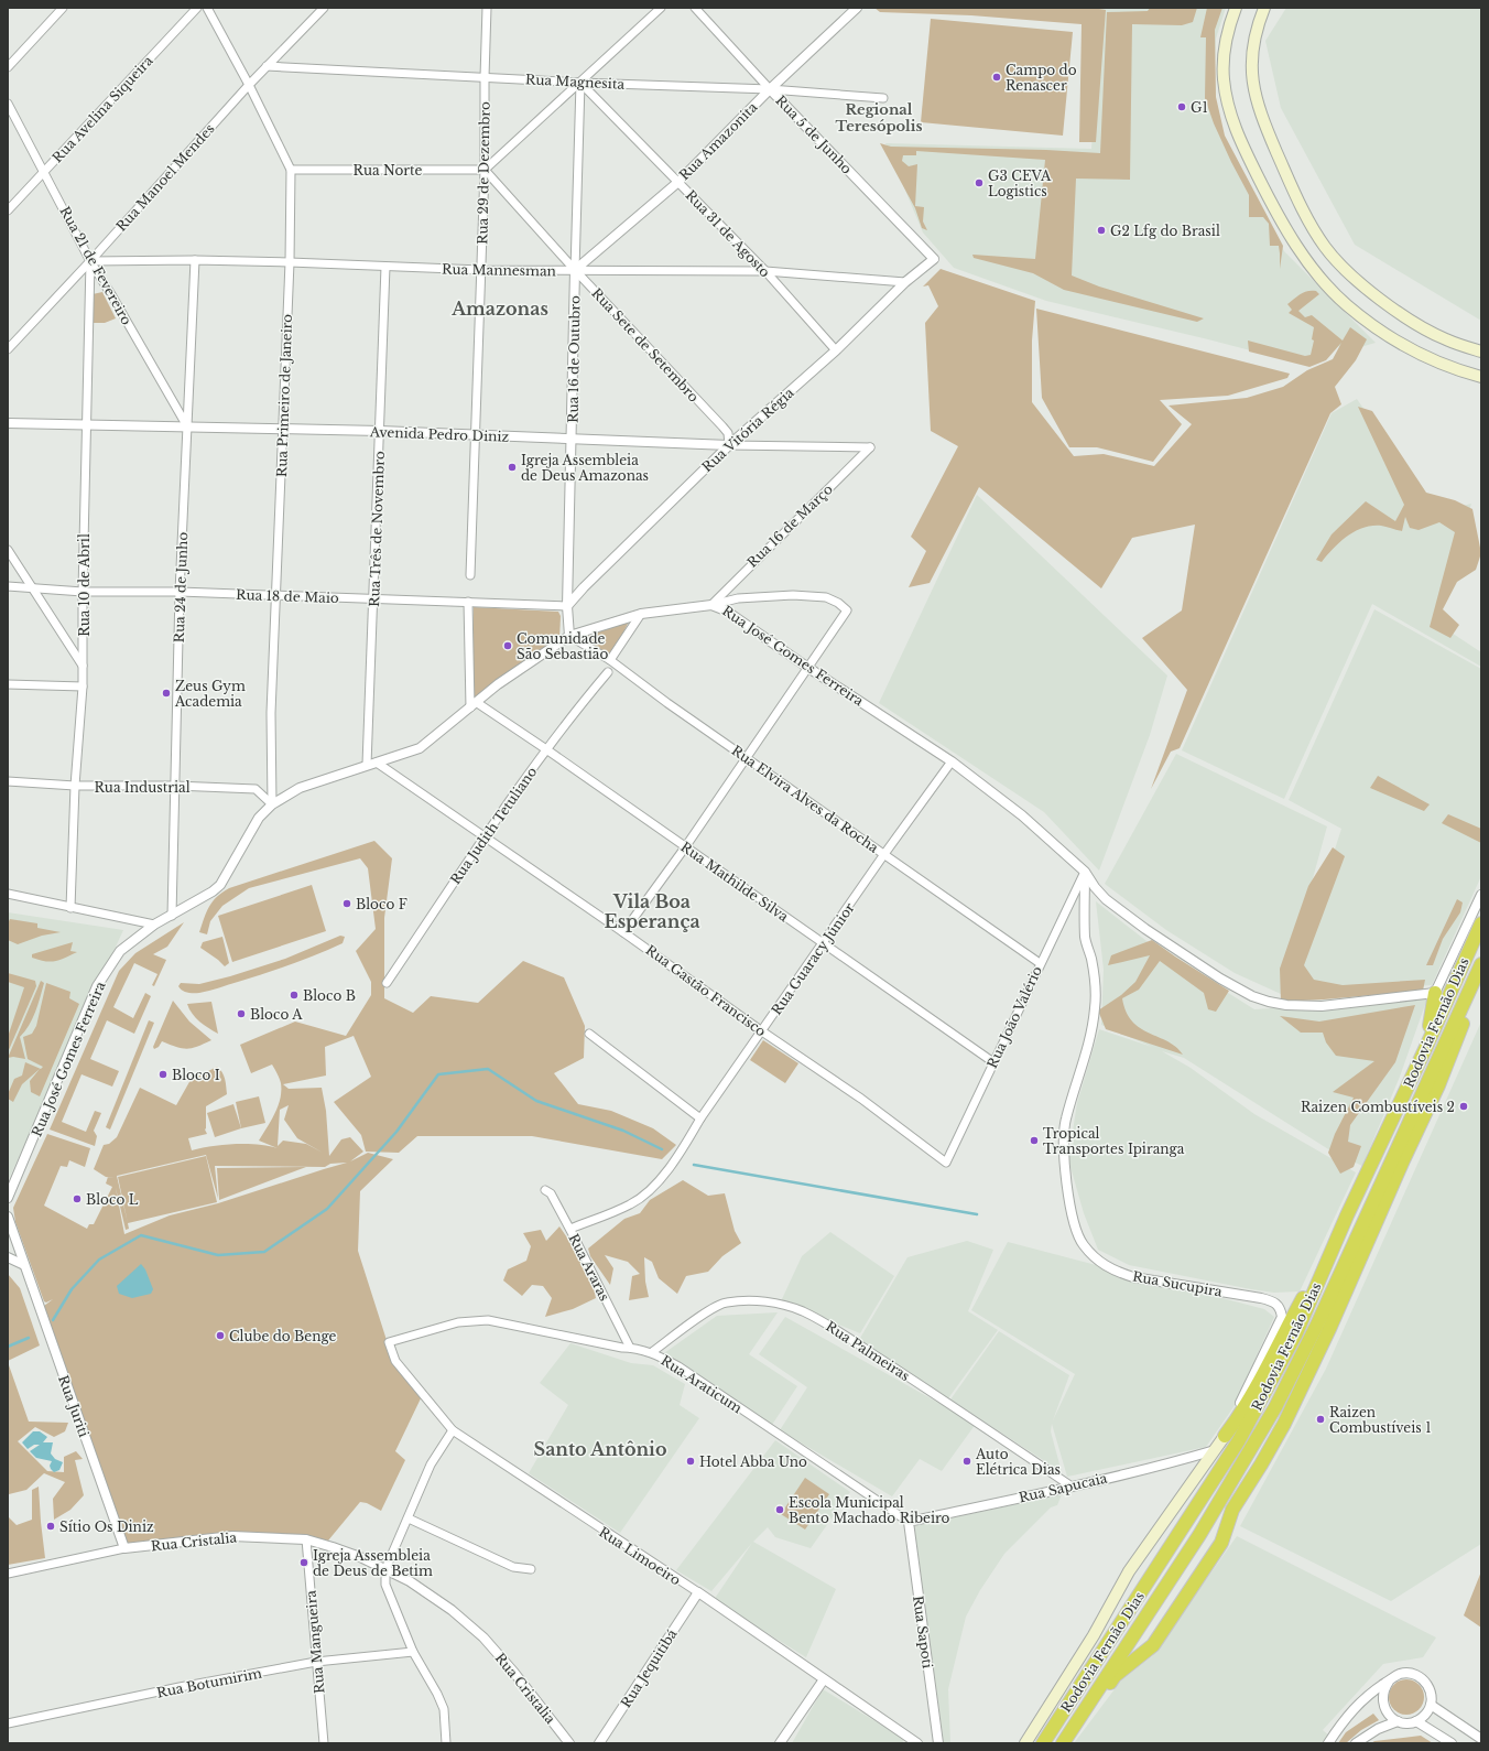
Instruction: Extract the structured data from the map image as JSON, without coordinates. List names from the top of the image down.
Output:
{
  "streets": {
    "highway": ["Rodovia Fernão Dias"],
    "street": [
      "Rua Magnesita",
      "Rua Avelina Siqueira",
      "Rua 5 de Junho",
      "Rua Amazonita",
      "Rua Norte",
      "Rua 29 de Dezembro",
      "Rua Manoel Mendes",
      "Rua 31 de Agosto",
      "Rua 21 de Fevereiro",
      "Rua Mannesman",
      "Rua Sete de Setembro",
      "Rua 16 de Outubro",
      "Rua Primeiro de Janeiro",
      "Rua Vitória Régia",
      "Avenida Pedro Diniz",
      "Rua 16 de Março",
      "Rua Três de Novembro",
      "Rua 10 de Abril",
      "Rua 24 de Junho",
      "Rua 18 de Maio",
      "Rua José Gomes Ferreira",
      "Rua Industrial",
      "Rua Elvira Alves da Rocha",
      "Rua Judith Tetuliano",
      "Rua Mathilde Silva",
      "Rua Guaracy Júnior",
      "Rua Gastão Francisco",
      "Rua João Valério",
      "Rua Araras",
      "Rua Sucupira",
      "Rua Palmeiras",
      "Rua Araticum",
      "Rua Juriti",
      "Rua Sapucaia",
      "Rua Cristalia",
      "Rua Limoeiro",
      "Rua Sapoti",
      "Rua Mangueira",
      "Rua Jequitibá",
      "Rua Botumirim"
    ]
  },
  "crossings": [
    ["Rua Magnesita", "Rua 5 de Junho"],
    ["Rua Magnesita", "Rua Amazonita"],
    ["Rua Magnesita", "Rua 29 de Dezembro"],
    ["Rua Magnesita", "Rua Manoel Mendes"],
    ["Rua Magnesita", "Rua 31 de Agosto"],
    ["Rua Magnesita", "Rua 16 de Outubro"],
    ["Rua Avelina Siqueira", "Rua 21 de Fevereiro"],
    ["Rua 5 de Junho", "Rua Amazonita"],
    ["Rua 5 de Junho", "Rua Vitória Régia"],
    ["Rua Amazonita", "Rua 31 de Agosto"],
    ["Rua Amazonita", "Rua Mannesman"],
    ["Rua Amazonita", "Rua Sete de Setembro"],
    ["Rua Amazonita", "Rua 16 de Outubro"],
    ["Rua Norte", "Rua 29 de Dezembro"],
    ["Rua Norte", "Rua Sete de Setembro"],
    ["Rua Norte", "Rua Primeiro de Janeiro"],
    ["Rua 29 de Dezembro", "Rua Mannesman"],
    ["Rua 29 de Dezembro", "Rua Sete de Setembro"],
    ["Rua 29 de Dezembro", "Avenida Pedro Diniz"],
    ["Rua Manoel Mendes", "Rua 21 de Fevereiro"],
    ["Rua Manoel Mendes", "Rua Mannesman"],
    ["Rua Manoel Mendes", "Rua Primeiro de Janeiro"],
    ["Rua Manoel Mendes", "Rua 10 de Abril"],
    ["Rua 31 de Agosto", "Rua Mannesman"],
    ["Rua 31 de Agosto", "Rua 16 de Outubro"],
    ["Rua 31 de Agosto", "Rua Vitória Régia"],
    ["Rua 21 de Fevereiro", "Rua Mannesman"],
    ["Rua 21 de Fevereiro", "Avenida Pedro Diniz"],
    ["Rua 21 de Fevereiro", "Rua 10 de Abril"],
    ["Rua 21 de Fevereiro", "Rua 24 de Junho"],
    ["Rua Mannesman", "Rua Sete de Setembro"],
    ["Rua Mannesman", "Rua 16 de Outubro"],
    ["Rua Mannesman", "Rua Primeiro de Janeiro"],
    ["Rua Mannesman", "Rua Vitória Régia"],
    ["Rua Mannesman", "Rua Três de Novembro"],
    ["Rua Mannesman", "Rua 10 de Abril"],
    ["Rua Mannesman", "Rua 24 de Junho"],
    ["Rua Sete de Setembro", "Rua 16 de Outubro"],
    ["Rua Sete de Setembro", "Rua Vitória Régia"],
    ["Rua Sete de Setembro", "Avenida Pedro Diniz"],
    ["Rua 16 de Outubro", "Rua Vitória Régia"],
    ["Rua 16 de Outubro", "Avenida Pedro Diniz"],
    ["Rua 16 de Outubro", "Rua 18 de Maio"],
    ["Rua 16 de Outubro", "Rua José Gomes Ferreira"],
    ["Rua 16 de Outubro", "Rua Elvira Alves da Rocha"],
    ["Rua Primeiro de Janeiro", "Avenida Pedro Diniz"],
    ["Rua Primeiro de Janeiro", "Rua 18 de Maio"],
    ["Rua Primeiro de Janeiro", "Rua José Gomes Ferreira"],
    ["Rua Primeiro de Janeiro", "Rua Industrial"],
    ["Rua Vitória Régia", "Avenida Pedro Diniz"],
    ["Rua Vitória Régia", "Rua 18 de Maio"],
    ["Avenida Pedro Diniz", "Rua 16 de Março"],
    ["Avenida Pedro Diniz", "Rua Três de Novembro"],
    ["Avenida Pedro Diniz", "Rua 10 de Abril"],
    ["Avenida Pedro Diniz", "Rua 24 de Junho"],
    ["Rua 16 de Março", "Rua José Gomes Ferreira"],
    ["Rua Três de Novembro", "Rua 18 de Maio"],
    ["Rua Três de Novembro", "Rua José Gomes Ferreira"],
    ["Rua 10 de Abril", "Rua 18 de Maio"],
    ["Rua 10 de Abril", "Rua Industrial"],
    ["Rua 24 de Junho", "Rua 18 de Maio"],
    ["Rua 24 de Junho", "Rua José Gomes Ferreira"],
    ["Rua 24 de Junho", "Rua Industrial"],
    ["Rua José Gomes Ferreira", "Rua Industrial"],
    ["Rua José Gomes Ferreira", "Rua Elvira Alves da Rocha"],
    ["Rua José Gomes Ferreira", "Rua Mathilde Silva"],
    ["Rua José Gomes Ferreira", "Rua Guaracy Júnior"],
    ["Rua José Gomes Ferreira", "Rua Gastão Francisco"],
    ["Rua José Gomes Ferreira", "Rua João Valério"],
    ["Rua José Gomes Ferreira", "Rodovia Fernão Dias"],
    ["Rua José Gomes Ferreira", "Rua Sucupira"],
    ["Rua Elvira Alves da Rocha", "Rua Guaracy Júnior"],
    ["Rua Elvira Alves da Rocha", "Rua João Valério"],
    ["Rua Judith Tetuliano", "Rua Mathilde Silva"],
    ["Rua Judith Tetuliano", "Rua Gastão Francisco"],
    ["Rua Mathilde Silva", "Rua Guaracy Júnior"],
    ["Rua Mathilde Silva", "Rua João Valério"],
    ["Rua Guaracy Júnior", "Rua Gastão Francisco"],
    ["Rua Guaracy Júnior", "Rua Araras"],
    ["Rua Gastão Francisco", "Rua João Valério"],
    ["Rua João Valério", "Rua Sucupira"],
    ["Rua Araras", "Rua Araticum"],
    ["Rua Palmeiras", "Rua Araticum"],
    ["Rua Palmeiras", "Rua Sapucaia"],
    ["Rua Araticum", "Rua Sapucaia"],
    ["Rua Araticum", "Rua Limoeiro"],
    ["Rua Araticum", "Rua Sapoti"],
    ["Rua Juriti", "Rua Cristalia"],
    ["Rua Sapucaia", "Rua Sapoti"],
    ["Rua Cristalia", "Rua Mangueira"],
    ["Rua Limoeiro", "Rua Jequitibá"],
    ["Rua Mangueira", "Rua Botumirim"]
  ],
  "districts": [
    "Regional Teresópolis",
    "Amazonas",
    "Vila Boa Esperança",
    "Santo Antônio"
  ],
  "places": [
    "Campo do Renascer",
    "G1",
    "G3 CEVA Logistics",
    "G2 Lfg do Brasil",
    "Igreja Assembleia de Deus Amazonas",
    "Comunidade São Sebastião",
    "Zeus Gym Academia",
    "Bloco F",
    "Bloco B",
    "Bloco A",
    "Bloco I",
    "Raizen Combustíveis 2",
    "Tropical Transportes Ipiranga",
    "Bloco L",
    "Clube do Benge",
    "Raizen Combustíveis 1",
    "Hotel Abba Uno",
    "Auto Elétrica Dias",
    "Escola Municipal Bento Machado Ribeiro",
    "Sítio Os Diniz",
    "Igreja Assembleia de Deus de Betim"
  ]
}
